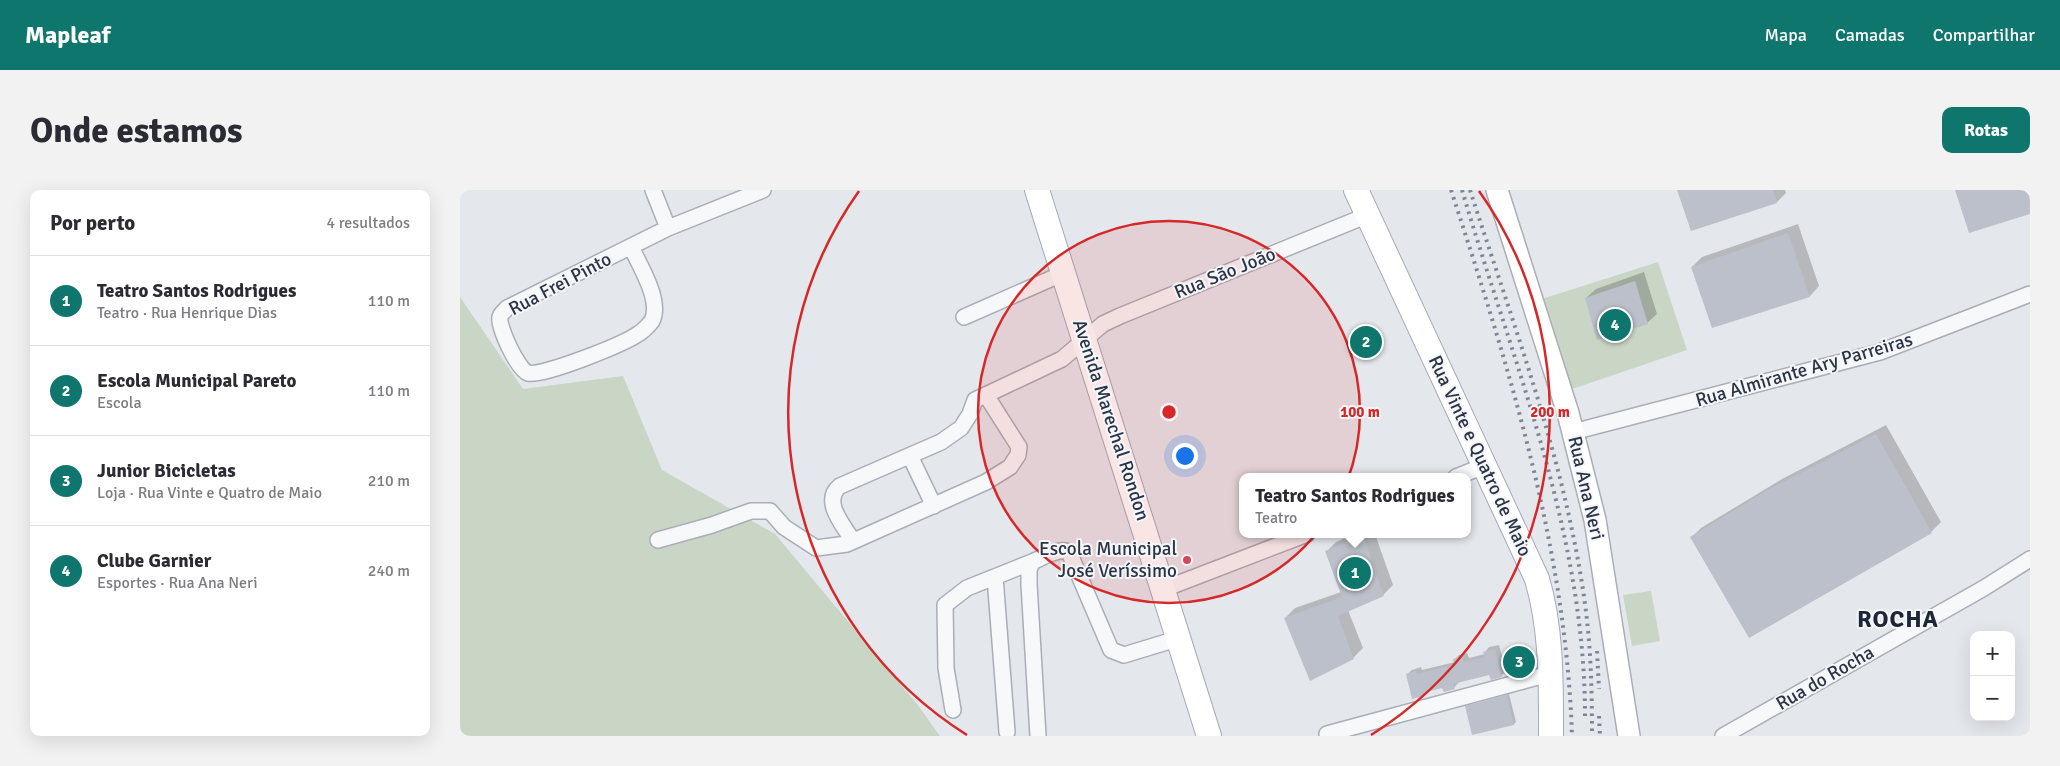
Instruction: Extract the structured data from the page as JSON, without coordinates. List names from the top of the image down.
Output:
{
  "streets": {
    "main road": ["Avenida Marechal Rondon", "Rua Vinte e Quatro de Maio", "Rua Ana Neri"],
    "street": [
      "Rua São João",
      "Rua Frei Pinto",
      "Rua Almirante Ary Parreiras",
      "Rua do Rocha"
    ]
  },
  "crossings": [
    ["Rua São João", "Avenida Marechal Rondon"],
    ["Rua São João", "Rua Vinte e Quatro de Maio"],
    ["Rua Almirante Ary Parreiras", "Rua Ana Neri"]
  ],
  "districts": ["ROCHA"],
  "places": ["Escola Municipal José Veríssimo"],
  "page": {
    "header": "Mapleaf",
    "nav": ["Mapa", "Camadas", "Compartilhar"],
    "buttons": "Rotas",
    "title": "Onde estamos",
    "heading": ["Por perto", "4 resultados"],
    "list": [
      {
        "mark": "1",
        "name": "Teatro Santos Rodrigues",
        "note": "Teatro · Rua Henrique Dias",
        "value": "110 m"
      },
      {
        "mark": "2",
        "name": "Escola Municipal Pareto",
        "note": "Escola",
        "value": "110 m"
      },
      {
        "mark": "3",
        "name": "Junior Bicicletas",
        "note": "Loja · Rua Vinte e Quatro de Maio",
        "value": "210 m"
      },
      {
        "mark": "4",
        "name": "Clube Garnier",
        "note": "Esportes · Rua Ana Neri",
        "value": "240 m"
      }
    ],
    "pins": [
      "4",
      "2",
      "1",
      "3"
    ],
    "popup": ["Teatro Santos Rodrigues", "Teatro"],
    "map_buttons": ["+", "−"]
  },
  "rings": ["100 m", "200 m"]
}
